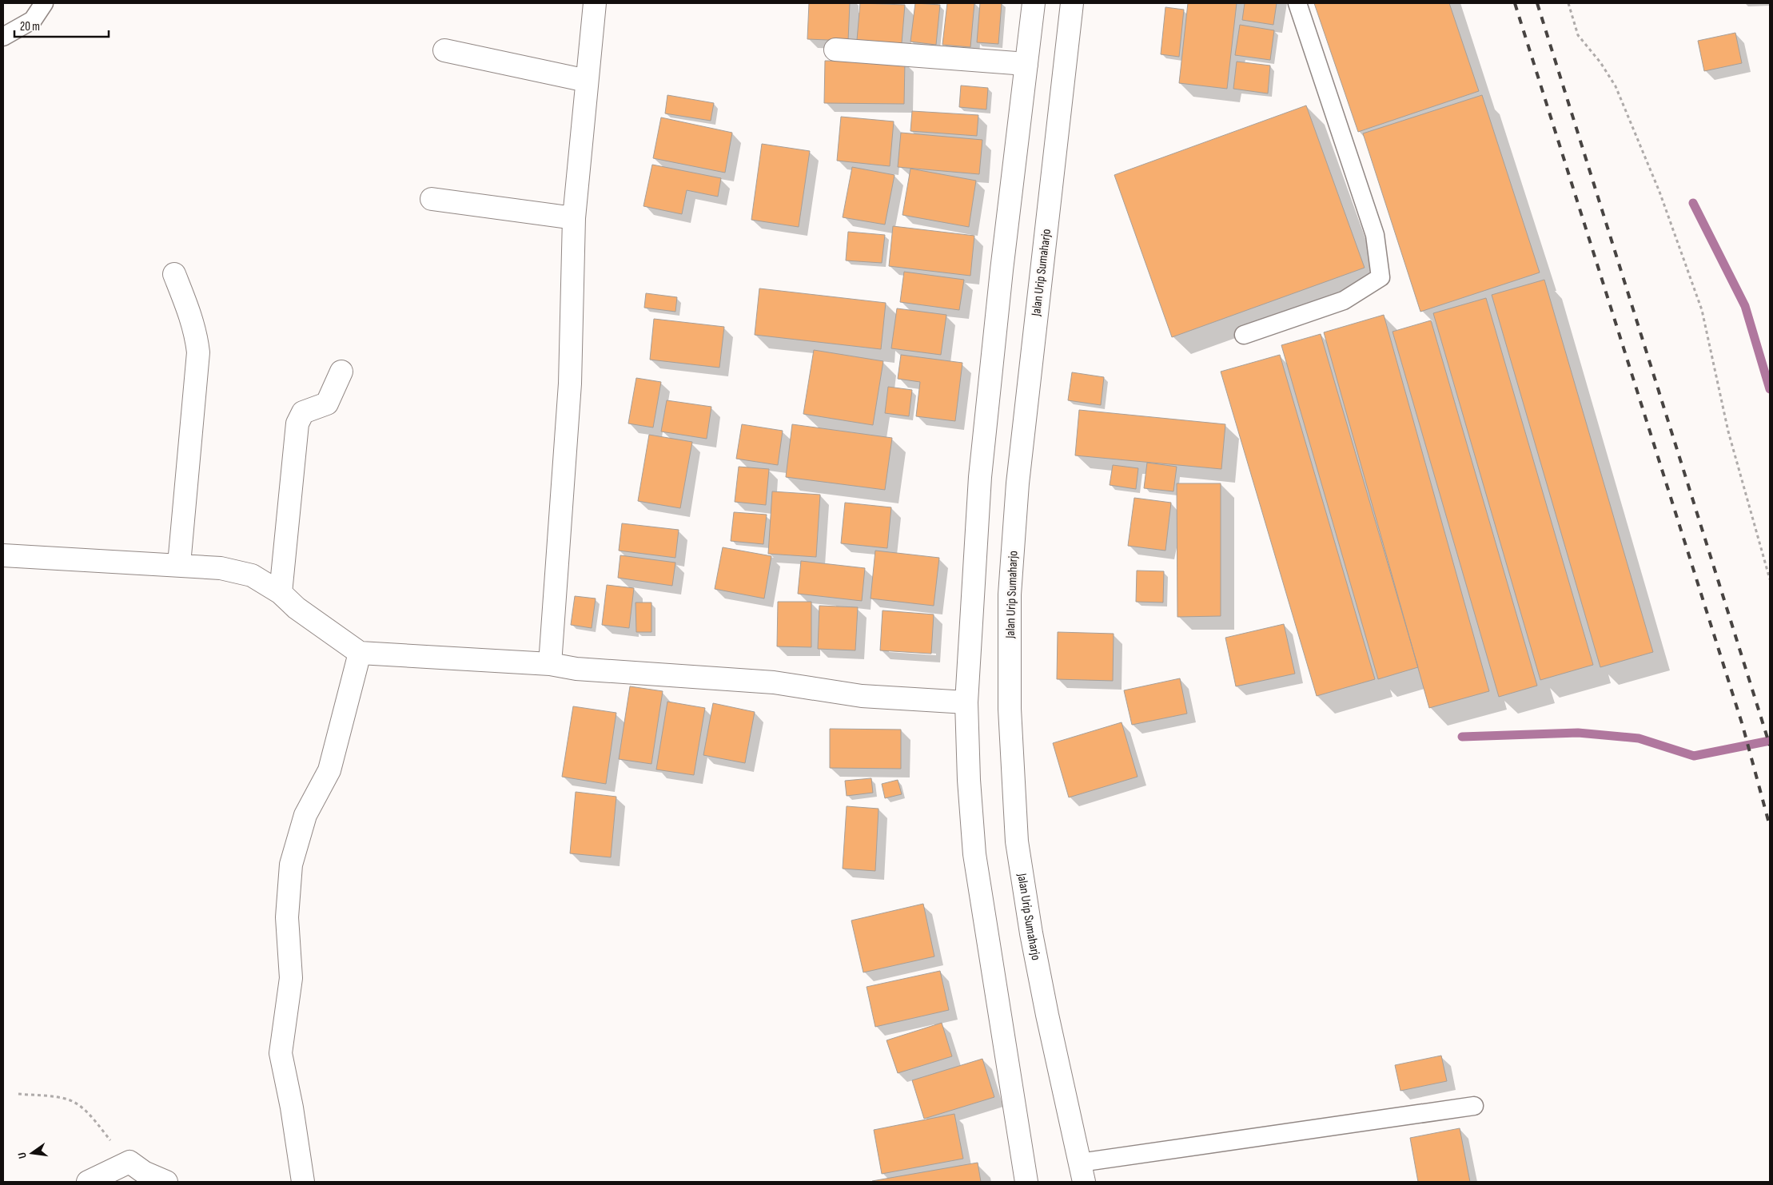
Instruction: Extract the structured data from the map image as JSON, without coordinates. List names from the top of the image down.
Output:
{
  "streets": {
    "main road": ["Jalan Urip Sumaharjo"]
  },
  "scale_bar": "20 m",
  "north": "left"
}
